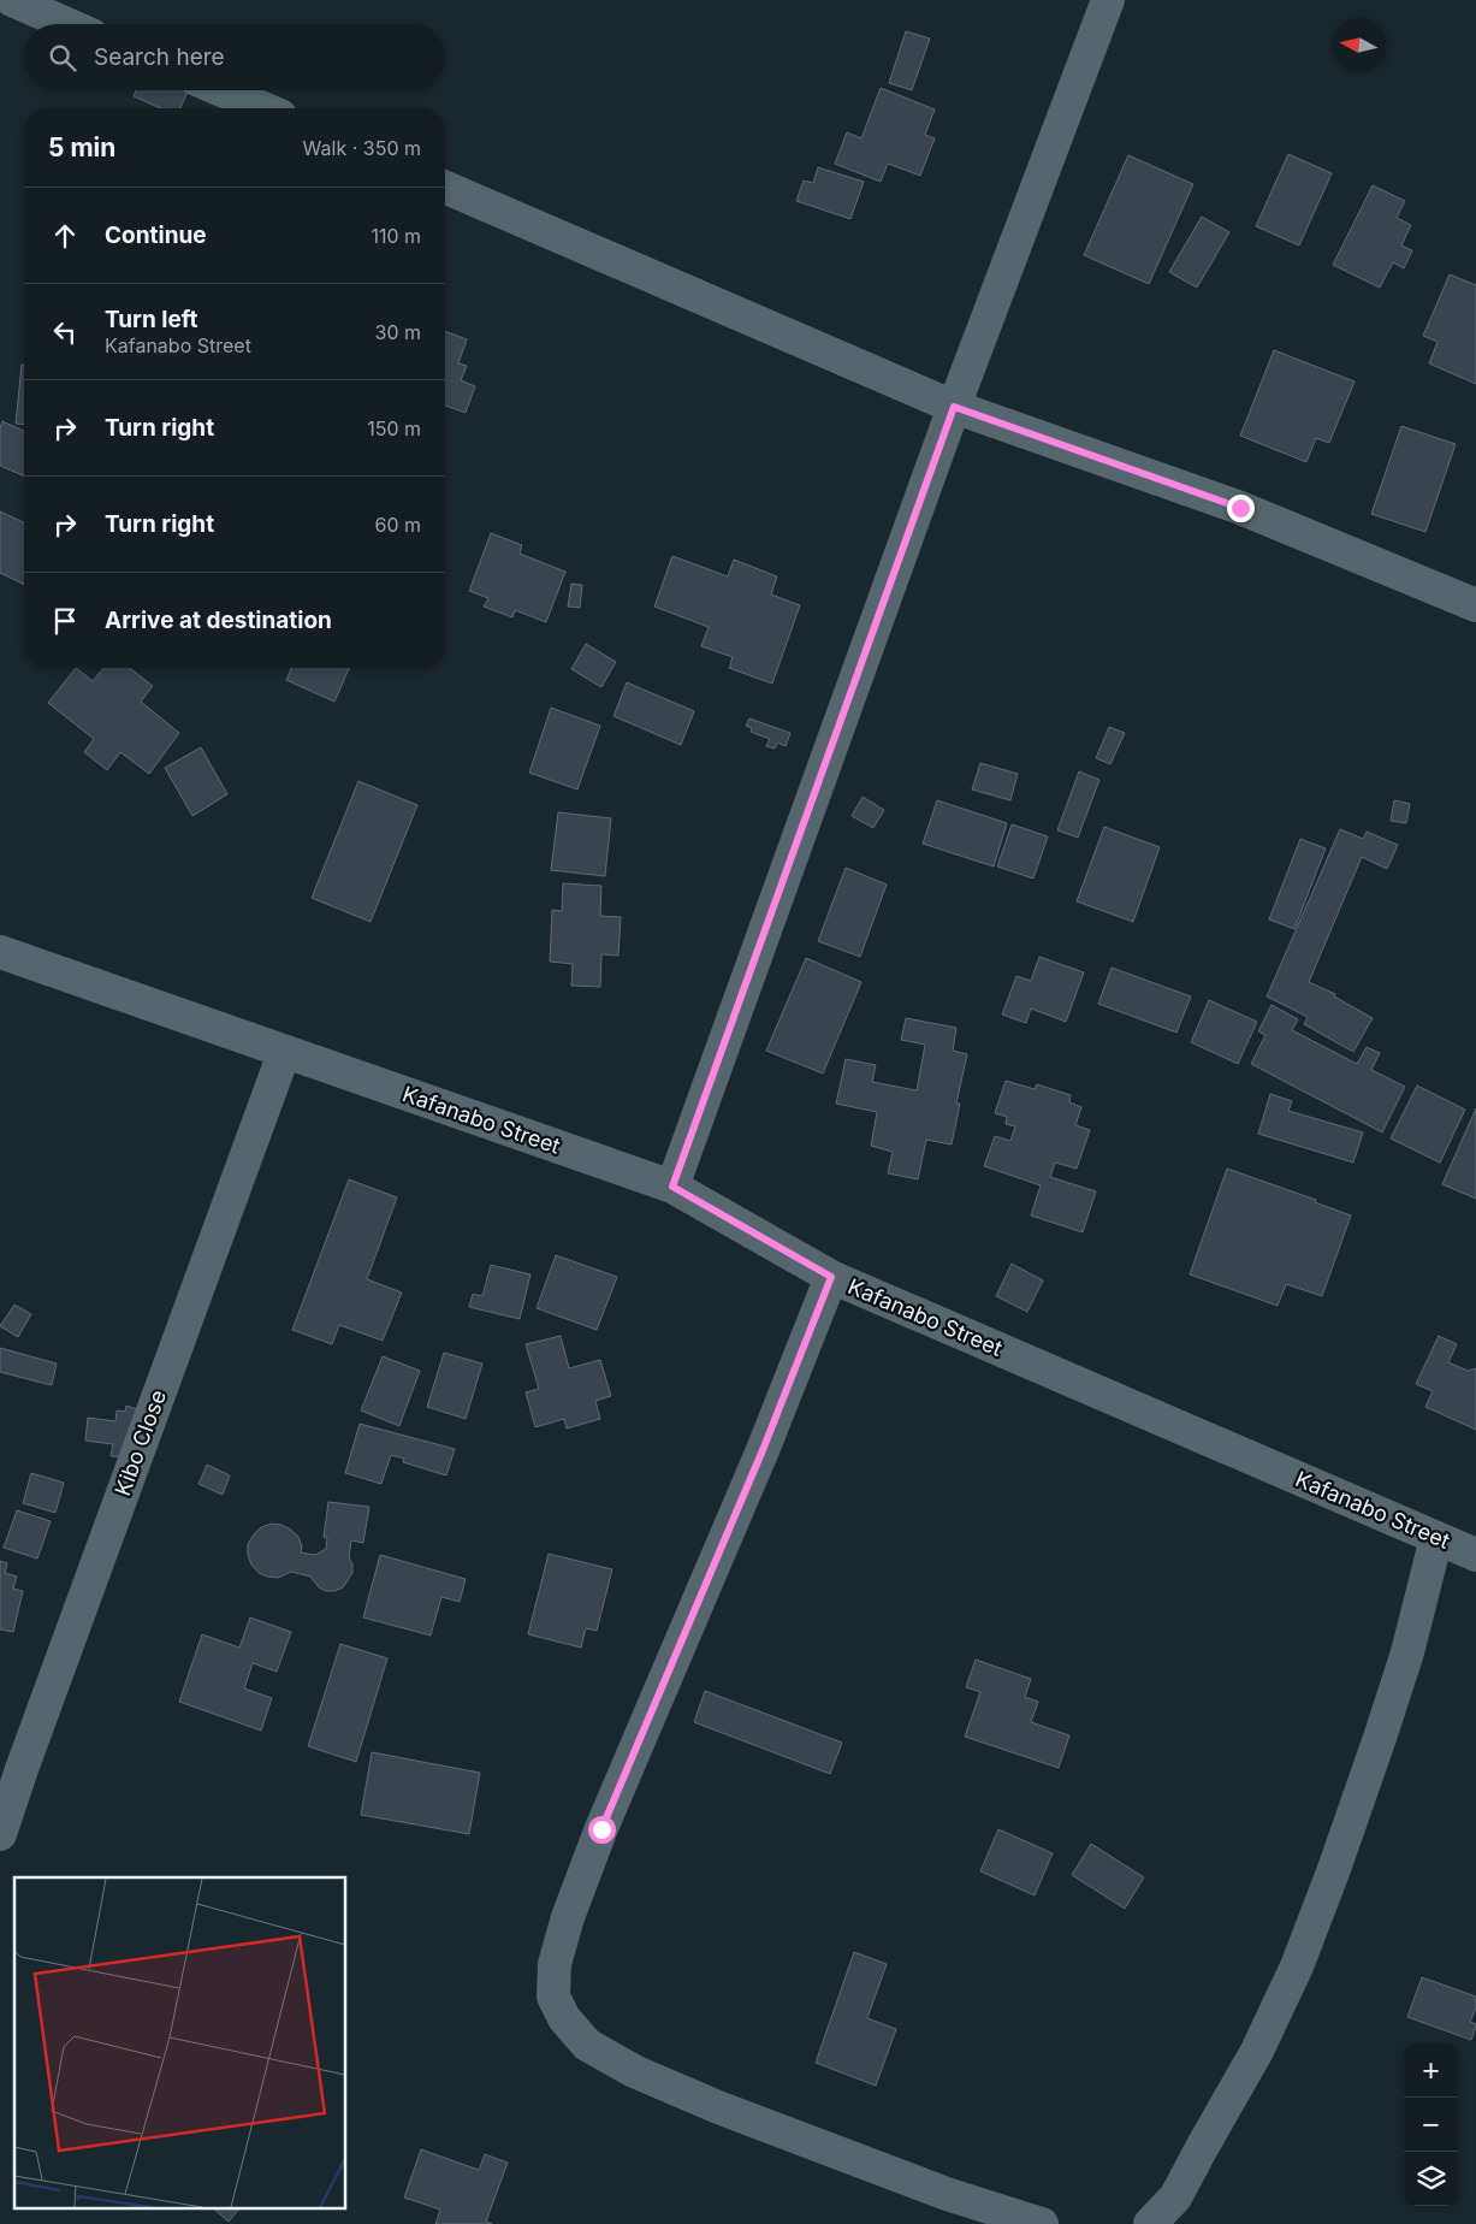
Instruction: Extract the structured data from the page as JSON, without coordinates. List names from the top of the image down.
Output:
{
  "streets": {
    "street": ["Kafanabo Street", "Kibo Close"]
  },
  "crossings": [
    ["Kafanabo Street", "Kibo Close"]
  ],
  "north": "left",
  "page": {
    "search": "Search here",
    "heading": ["5 min", "Walk · 350 m"],
    "list": [
      ["Continue", "110 m"],
      ["Turn left", "Kafanabo Street", "30 m"],
      ["Turn right", "150 m"],
      ["Turn right", "60 m"],
      "Arrive at destination"
    ],
    "map_buttons": ["+", "−"]
  }
}
